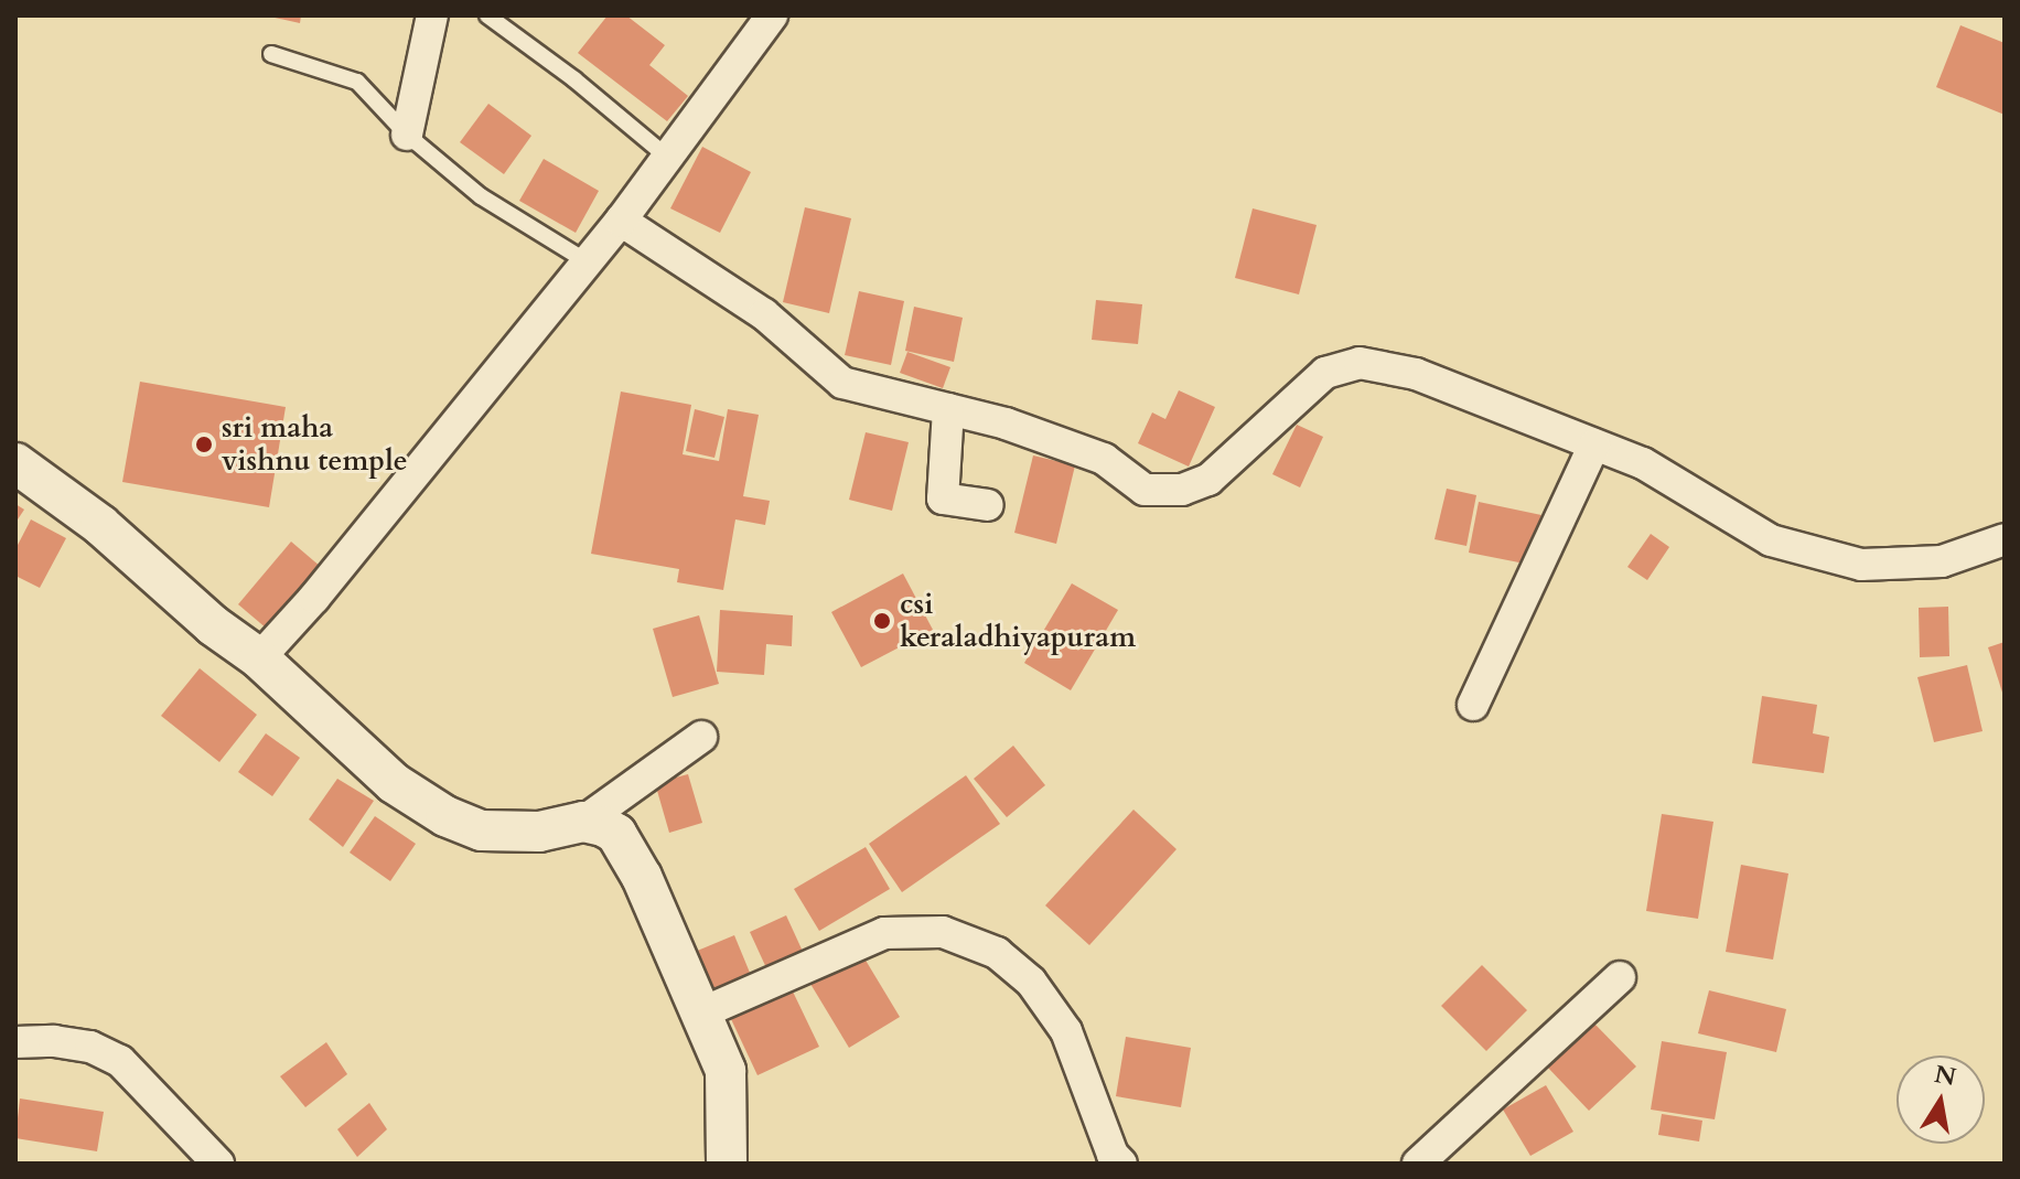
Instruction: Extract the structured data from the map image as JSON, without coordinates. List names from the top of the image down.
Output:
{
  "places": ["sri maha vishnu temple", "csi keraladhiyapuram"],
  "north": "top"
}
